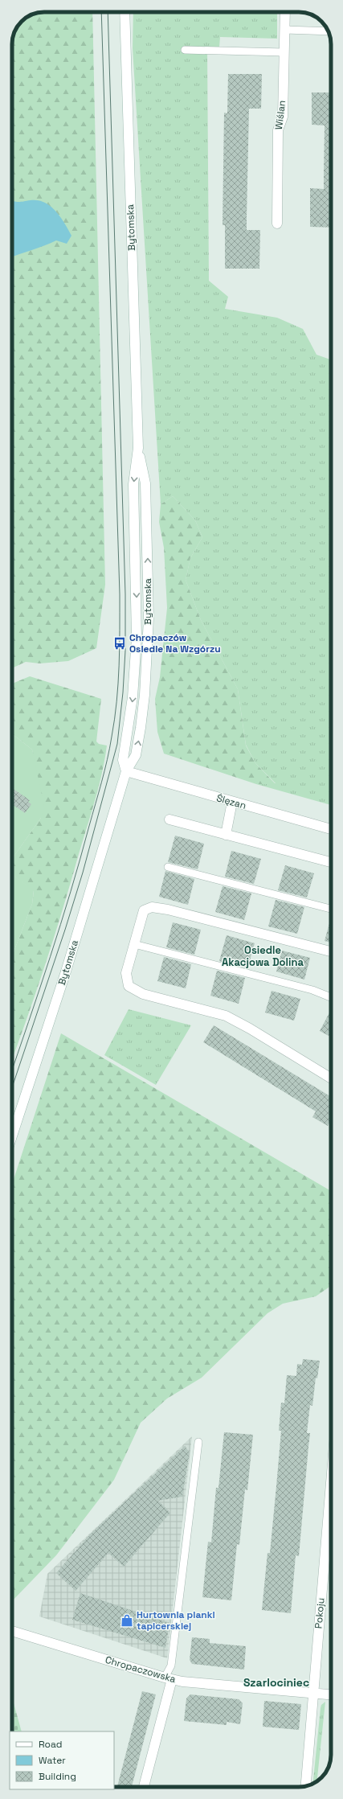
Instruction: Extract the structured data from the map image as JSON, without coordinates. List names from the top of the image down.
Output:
{
  "streets": {
    "street": [
      "Wiślan",
      "Bytomska",
      "Ślęzan",
      "Pokoju",
      "Chropaczowska"
    ]
  },
  "crossings": [
    ["Bytomska", "Ślęzan"],
    ["Pokoju", "Chropaczowska"]
  ],
  "districts": ["Osiedle Akacjowa Dolina", "Szarlociniec"],
  "places": {
    "bus stop": ["Chropaczów Osiedle Na Wzgórzu"],
    "shop": ["Hurtownia pianki tapicerskiej"]
  },
  "legend": ["Road", "Water", "Building"]
}
